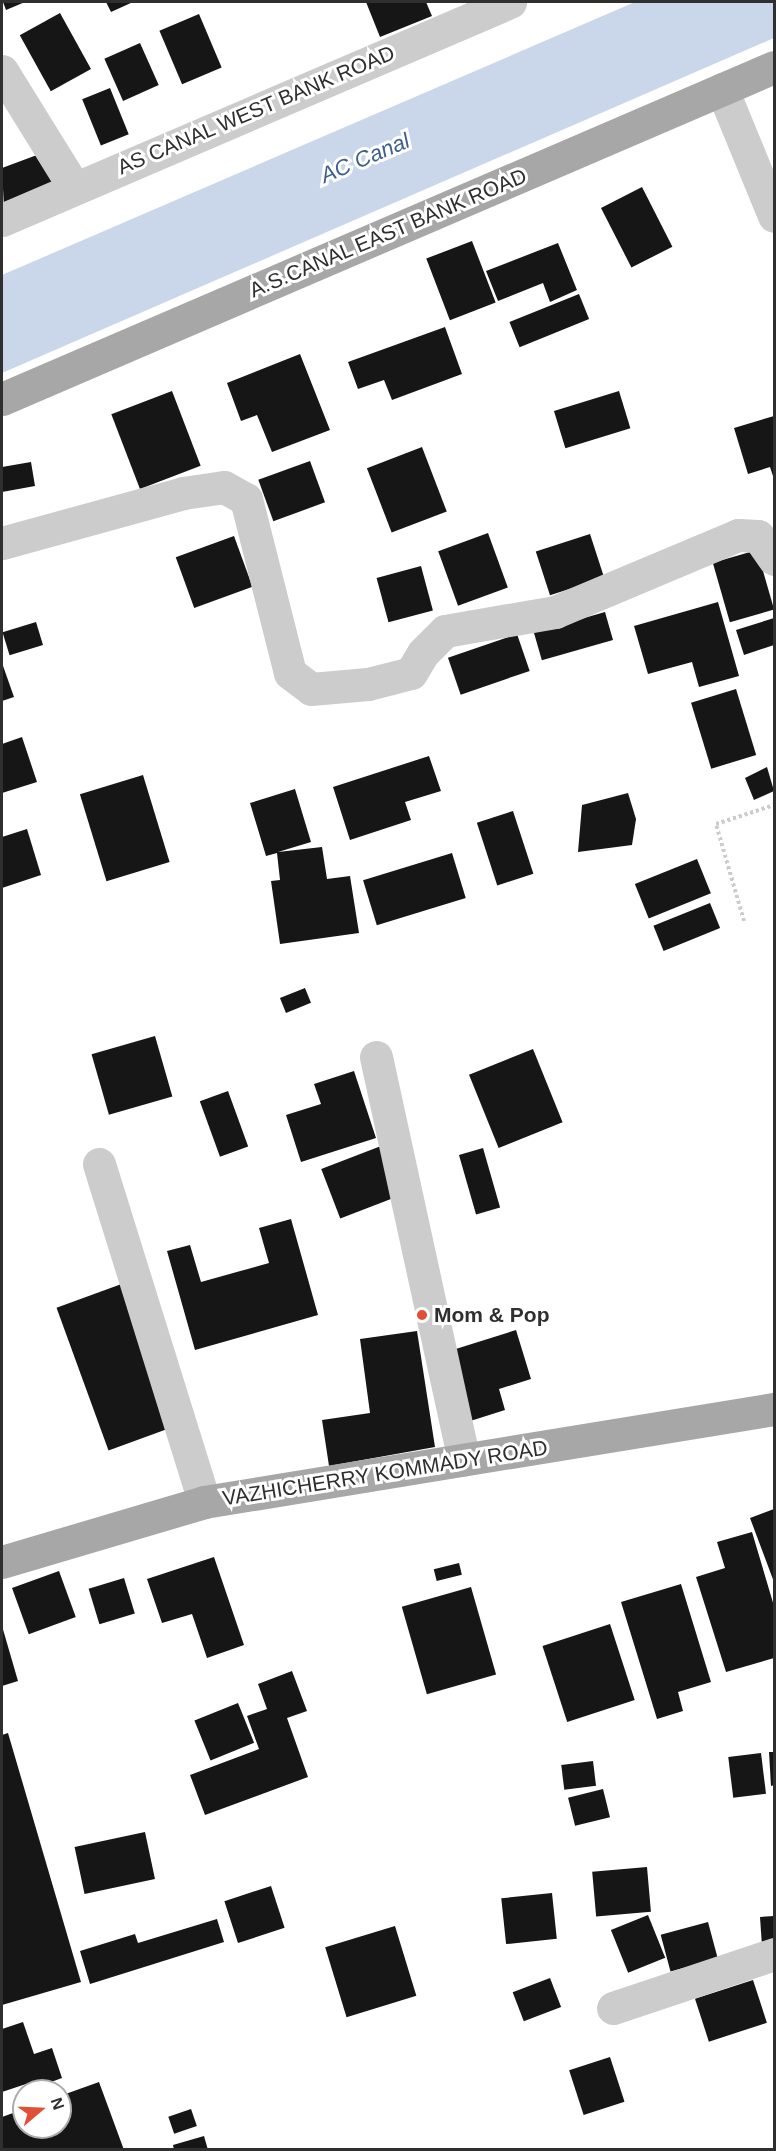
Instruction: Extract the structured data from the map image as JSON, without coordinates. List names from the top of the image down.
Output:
{
  "streets": {
    "main road": ["A.S.CANAL EAST BANK ROAD", "VAZHICHERRY KOMMADY ROAD"],
    "street": ["AS CANAL WEST BANK ROAD"]
  },
  "water": ["AC Canal"],
  "places": ["Mom & Pop"],
  "north": "right"
}
